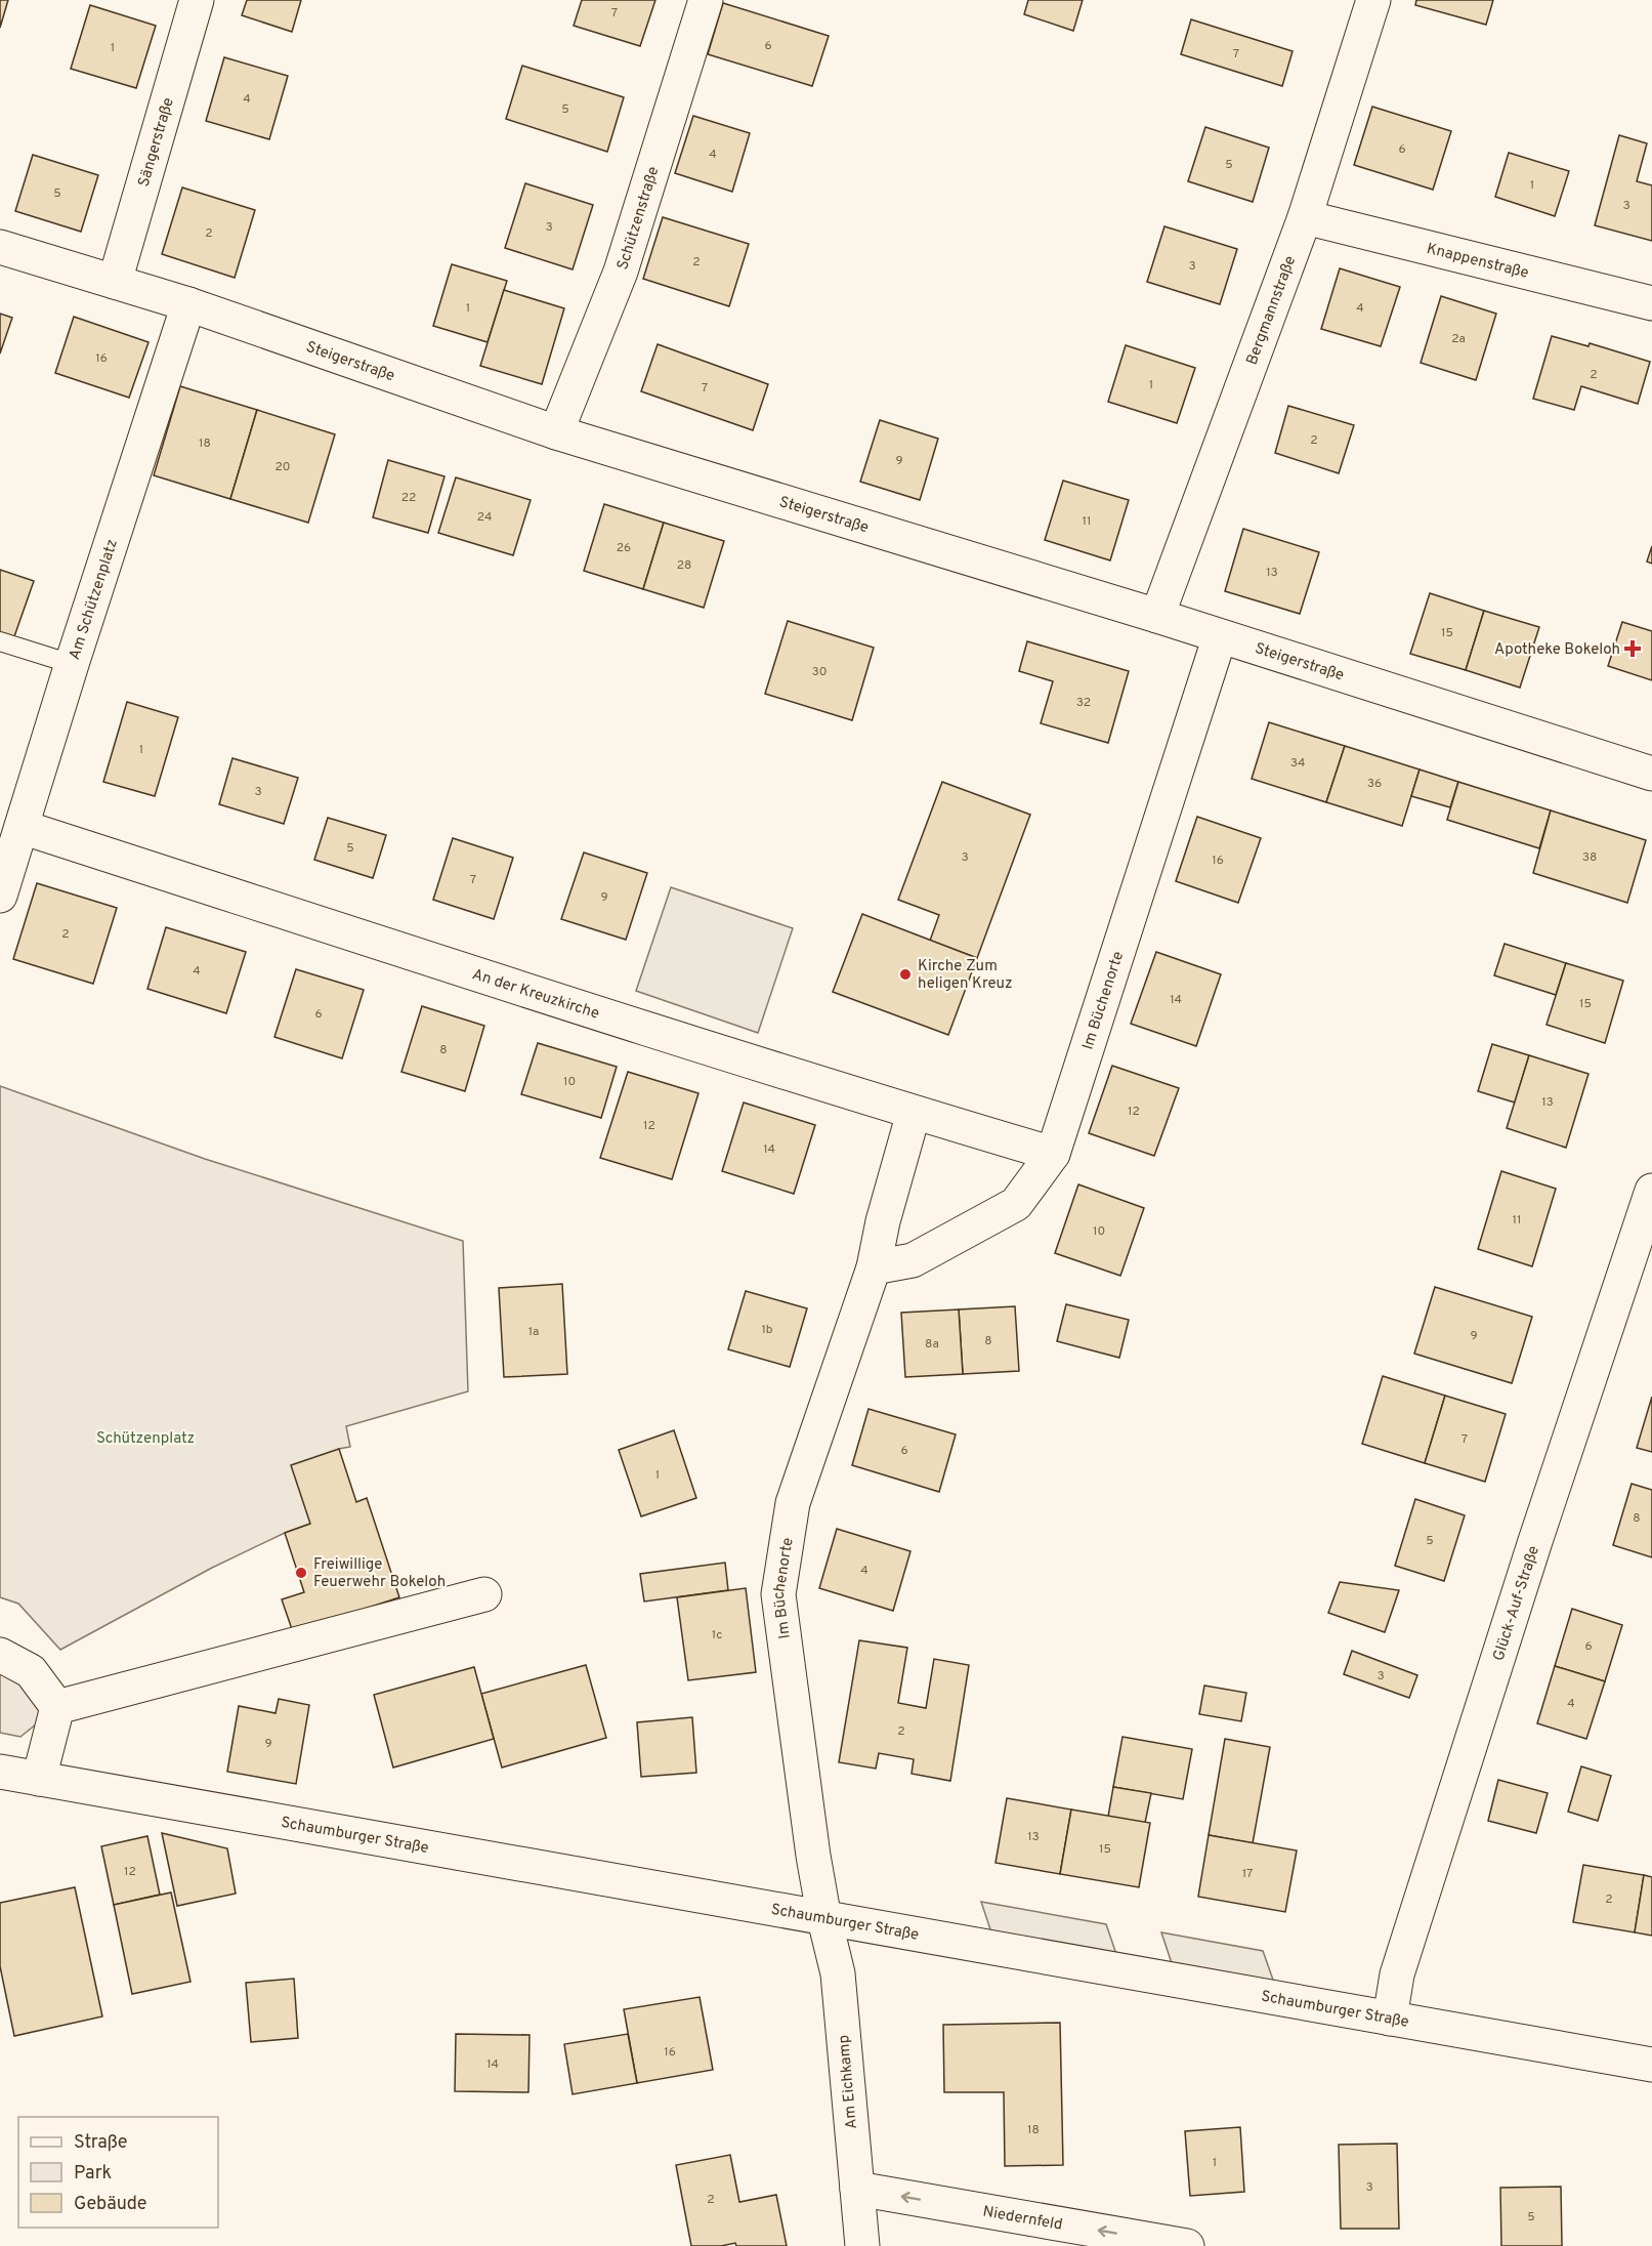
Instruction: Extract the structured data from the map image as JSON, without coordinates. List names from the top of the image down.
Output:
{
  "streets": {
    "street": [
      "Sängerstraße",
      "Schützenstraße",
      "Knappenstraße",
      "Bergmannstraße",
      "Steigerstraße",
      "Am Schützenplatz",
      "An der Kreuzkirche",
      "Im Büchenorte",
      "Glück-Auf-Straße",
      "Schaumburger Straße",
      "Am Eichkamp",
      "Niedernfeld"
    ]
  },
  "crossings": [
    ["Sängerstraße", "Steigerstraße"],
    ["Schützenstraße", "Steigerstraße"],
    ["Knappenstraße", "Bergmannstraße"],
    ["Bergmannstraße", "Steigerstraße"],
    ["Steigerstraße", "Am Schützenplatz"],
    ["Steigerstraße", "Im Büchenorte"],
    ["Am Schützenplatz", "An der Kreuzkirche"],
    ["An der Kreuzkirche", "Im Büchenorte"],
    ["Im Büchenorte", "Schaumburger Straße"],
    ["Im Büchenorte", "Am Eichkamp"],
    ["Glück-Auf-Straße", "Schaumburger Straße"],
    ["Schaumburger Straße", "Am Eichkamp"],
    ["Am Eichkamp", "Niedernfeld"]
  ],
  "one_way": ["Niedernfeld"],
  "parks": ["Schützenplatz"],
  "places": {
    "health": ["Apotheke Bokeloh"],
    "other": ["Kirche Zum heligen Kreuz", "Freiwillige Feuerwehr Bokeloh"]
  },
  "house_numbers": [
    "7",
    "6",
    "1",
    "7",
    "4",
    "5",
    "6",
    "4",
    "5",
    "1",
    "5",
    "3",
    "3",
    "2",
    "2",
    "3",
    "1",
    "4",
    "2a",
    "16",
    "2",
    "1",
    "7",
    "2",
    "18",
    "9",
    "20",
    "22",
    "24",
    "11",
    "26",
    "28",
    "13",
    "15",
    "30",
    "32",
    "1",
    "34",
    "36",
    "3",
    "5",
    "3",
    "38",
    "16",
    "7",
    "9",
    "2",
    "4",
    "14",
    "15",
    "6",
    "8",
    "10",
    "13",
    "12",
    "12",
    "14",
    "11",
    "10",
    "1b",
    "1a",
    "9",
    "8",
    "8a",
    "7",
    "6",
    "1",
    "8",
    "5",
    "4",
    "1c",
    "6",
    "3",
    "4",
    "2",
    "9",
    "13",
    "15",
    "12",
    "17",
    "2",
    "16",
    "14",
    "18",
    "1",
    "3",
    "2",
    "5"
  ],
  "legend": ["Straße", "Park", "Gebäude"]
}
